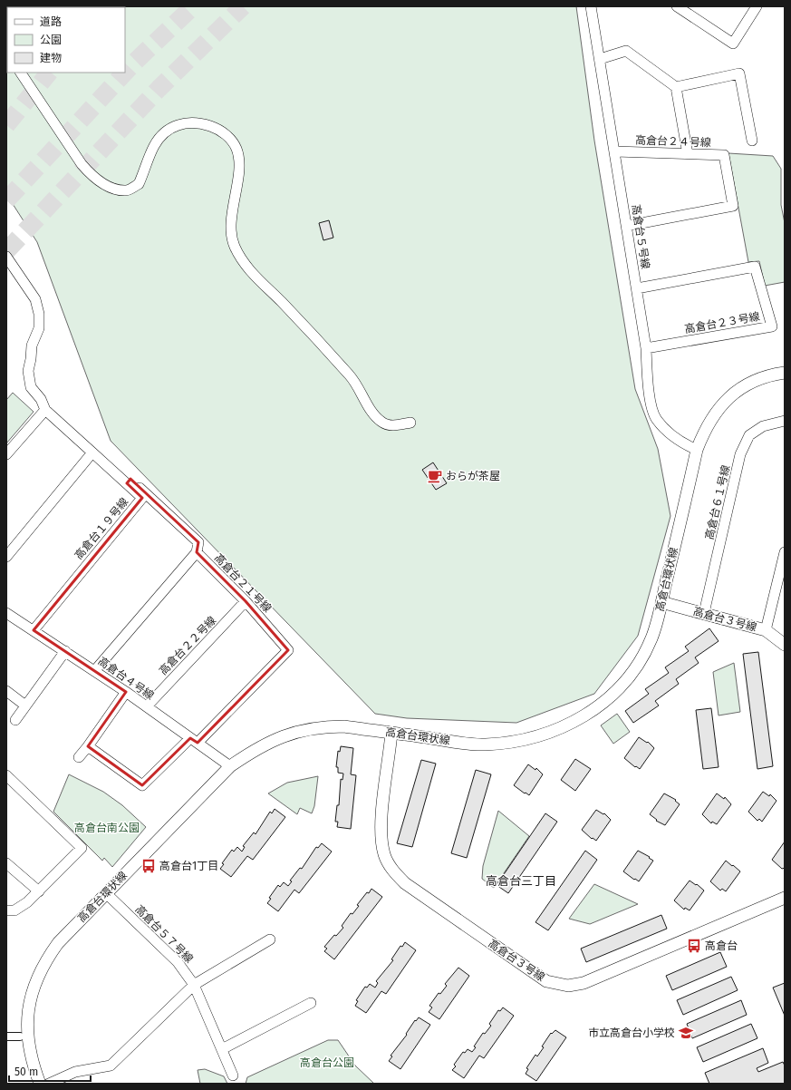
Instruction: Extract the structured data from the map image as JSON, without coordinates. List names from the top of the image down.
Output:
{
  "streets": {
    "street": [
      "高倉台２４号線",
      "高倉台５号線",
      "高倉台２３号線",
      "高倉台６１号線",
      "高倉台１９号線",
      "高倉台環状線",
      "高倉台２１号線",
      "高倉台３号線",
      "高倉台２２号線",
      "高倉台４号線",
      "高倉台５７号線"
    ]
  },
  "crossings": [
    ["高倉台２４号線", "高倉台５号線"],
    ["高倉台５号線", "高倉台２３号線"],
    ["高倉台５号線", "高倉台環状線"],
    ["高倉台６１号線", "高倉台３号線"],
    ["高倉台１９号線", "高倉台４号線"],
    ["高倉台環状線", "高倉台３号線"],
    ["高倉台環状線", "高倉台４号線"],
    ["高倉台環状線", "高倉台５７号線"],
    ["高倉台２１号線", "高倉台２２号線"],
    ["高倉台２１号線", "高倉台４号線"],
    ["高倉台２２号線", "高倉台４号線"]
  ],
  "districts": ["高倉台三丁目"],
  "parks": ["高倉台南公園", "高倉台公園"],
  "places": {
    "cafe": ["おらが茶屋"],
    "bus stop": ["高倉台1丁目", "高倉台"],
    "school or university": ["市立高倉台小学校"]
  },
  "legend": ["道路", "公園", "建物"],
  "scale_bar": "50 m"
}
